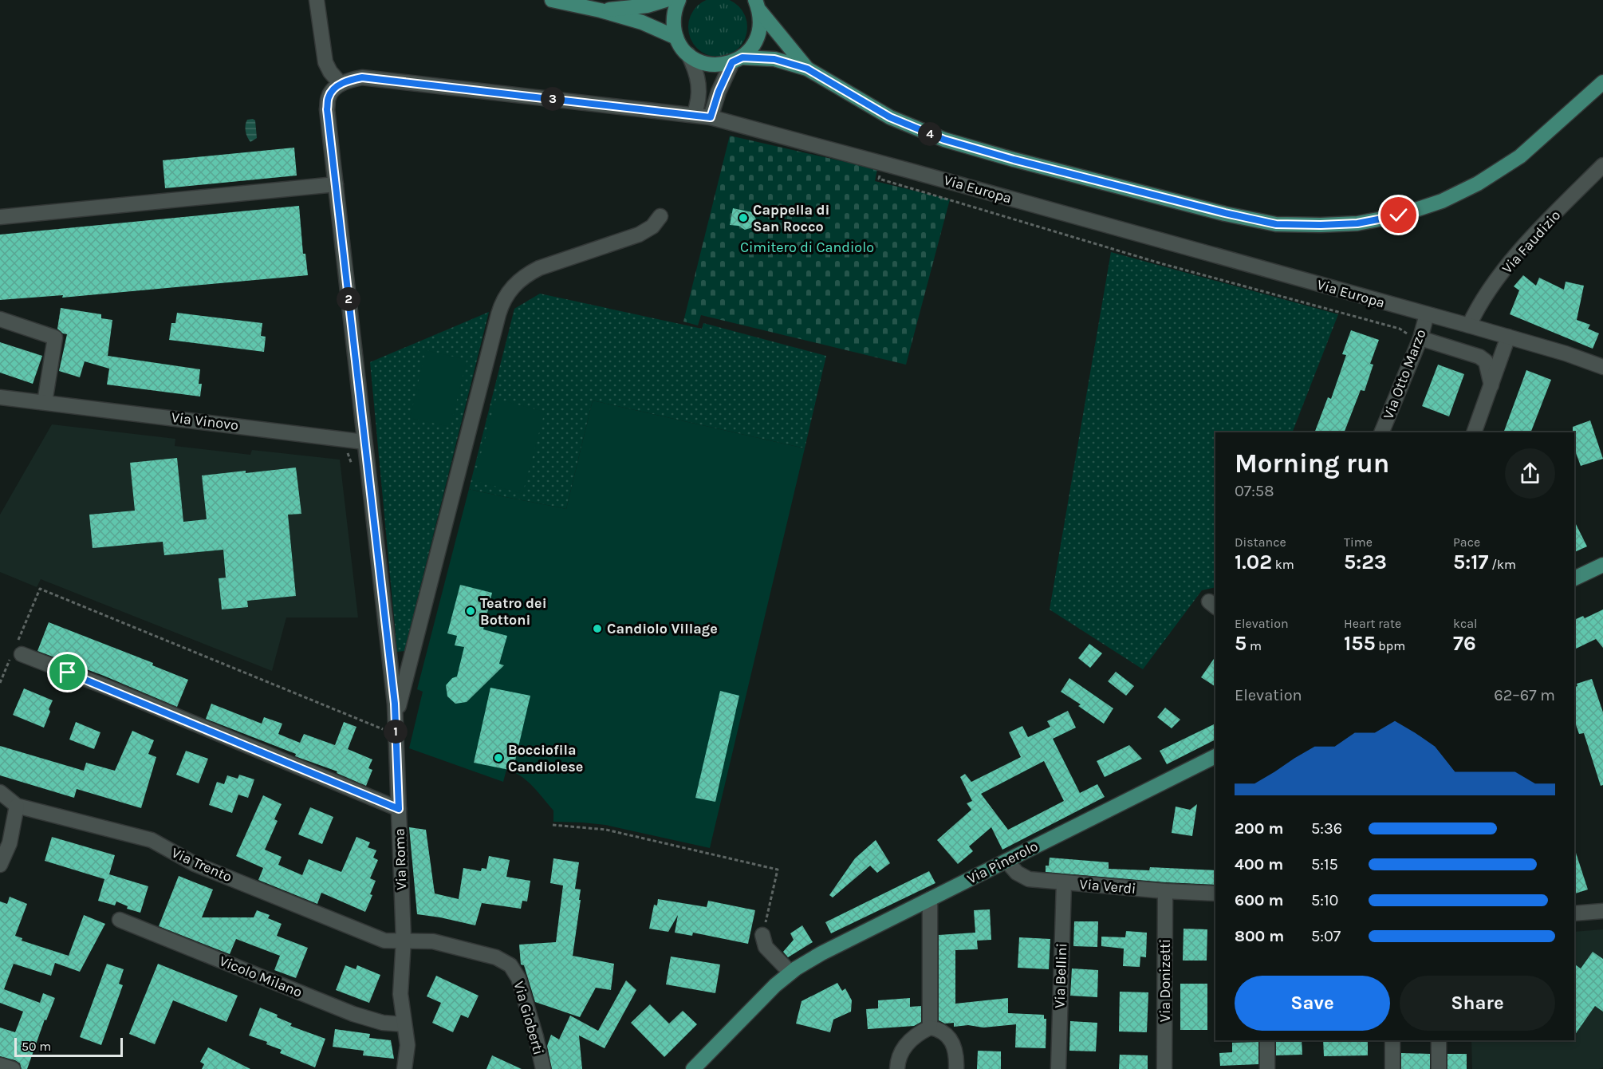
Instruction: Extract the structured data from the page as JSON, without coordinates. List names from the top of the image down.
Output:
{
  "streets": {
    "main road": ["Via Pinerolo"],
    "street": [
      "Via Europa",
      "Via Faudizio",
      "Via Otto Marzo",
      "Via Vinovo",
      "Via Roma",
      "Via Trento",
      "Via Verdi",
      "Via Bellini",
      "Vicolo Milano",
      "Via Donizetti",
      "Via Gioberti"
    ]
  },
  "crossings": [
    ["Via Europa", "Via Faudizio"],
    ["Via Europa", "Via Otto Marzo"],
    ["Via Europa", "Via Roma"],
    ["Via Vinovo", "Via Roma"],
    ["Via Roma", "Via Trento"],
    ["Via Roma", "Vicolo Milano"],
    ["Via Roma", "Via Gioberti"],
    ["Via Pinerolo", "Via Verdi"],
    ["Via Trento", "Via Gioberti"],
    ["Via Verdi", "Via Bellini"],
    ["Via Verdi", "Via Donizetti"]
  ],
  "parks": ["Cimitero di Candiolo"],
  "places": [
    "Cappella di San Rocco",
    "Teatro dei Bottoni",
    "Candiolo Village",
    "Bocciofila Candiolese"
  ],
  "scale_bar": "50 m",
  "page": {
    "pins": [
      "3",
      "4",
      "2",
      "1"
    ],
    "heading": ["Morning run", "07:58"],
    "stats": [
      ["Distance", "1.02 km"],
      ["Time", "5:23"],
      ["Pace", "5:17 /km"],
      ["Elevation", "5 m"],
      ["Heart rate", "155 bpm"],
      ["kcal", "76"]
    ],
    "chart": ["Elevation", "62–67 m"],
    "list": [
      {
        "name": "200 m",
        "note": "5:36"
      },
      {
        "name": "400 m",
        "note": "5:15"
      },
      {
        "name": "600 m",
        "note": "5:10"
      },
      {
        "name": "800 m",
        "note": "5:07"
      }
    ],
    "buttons": ["Save", "Share"],
    "scale": "50 m"
  }
}
